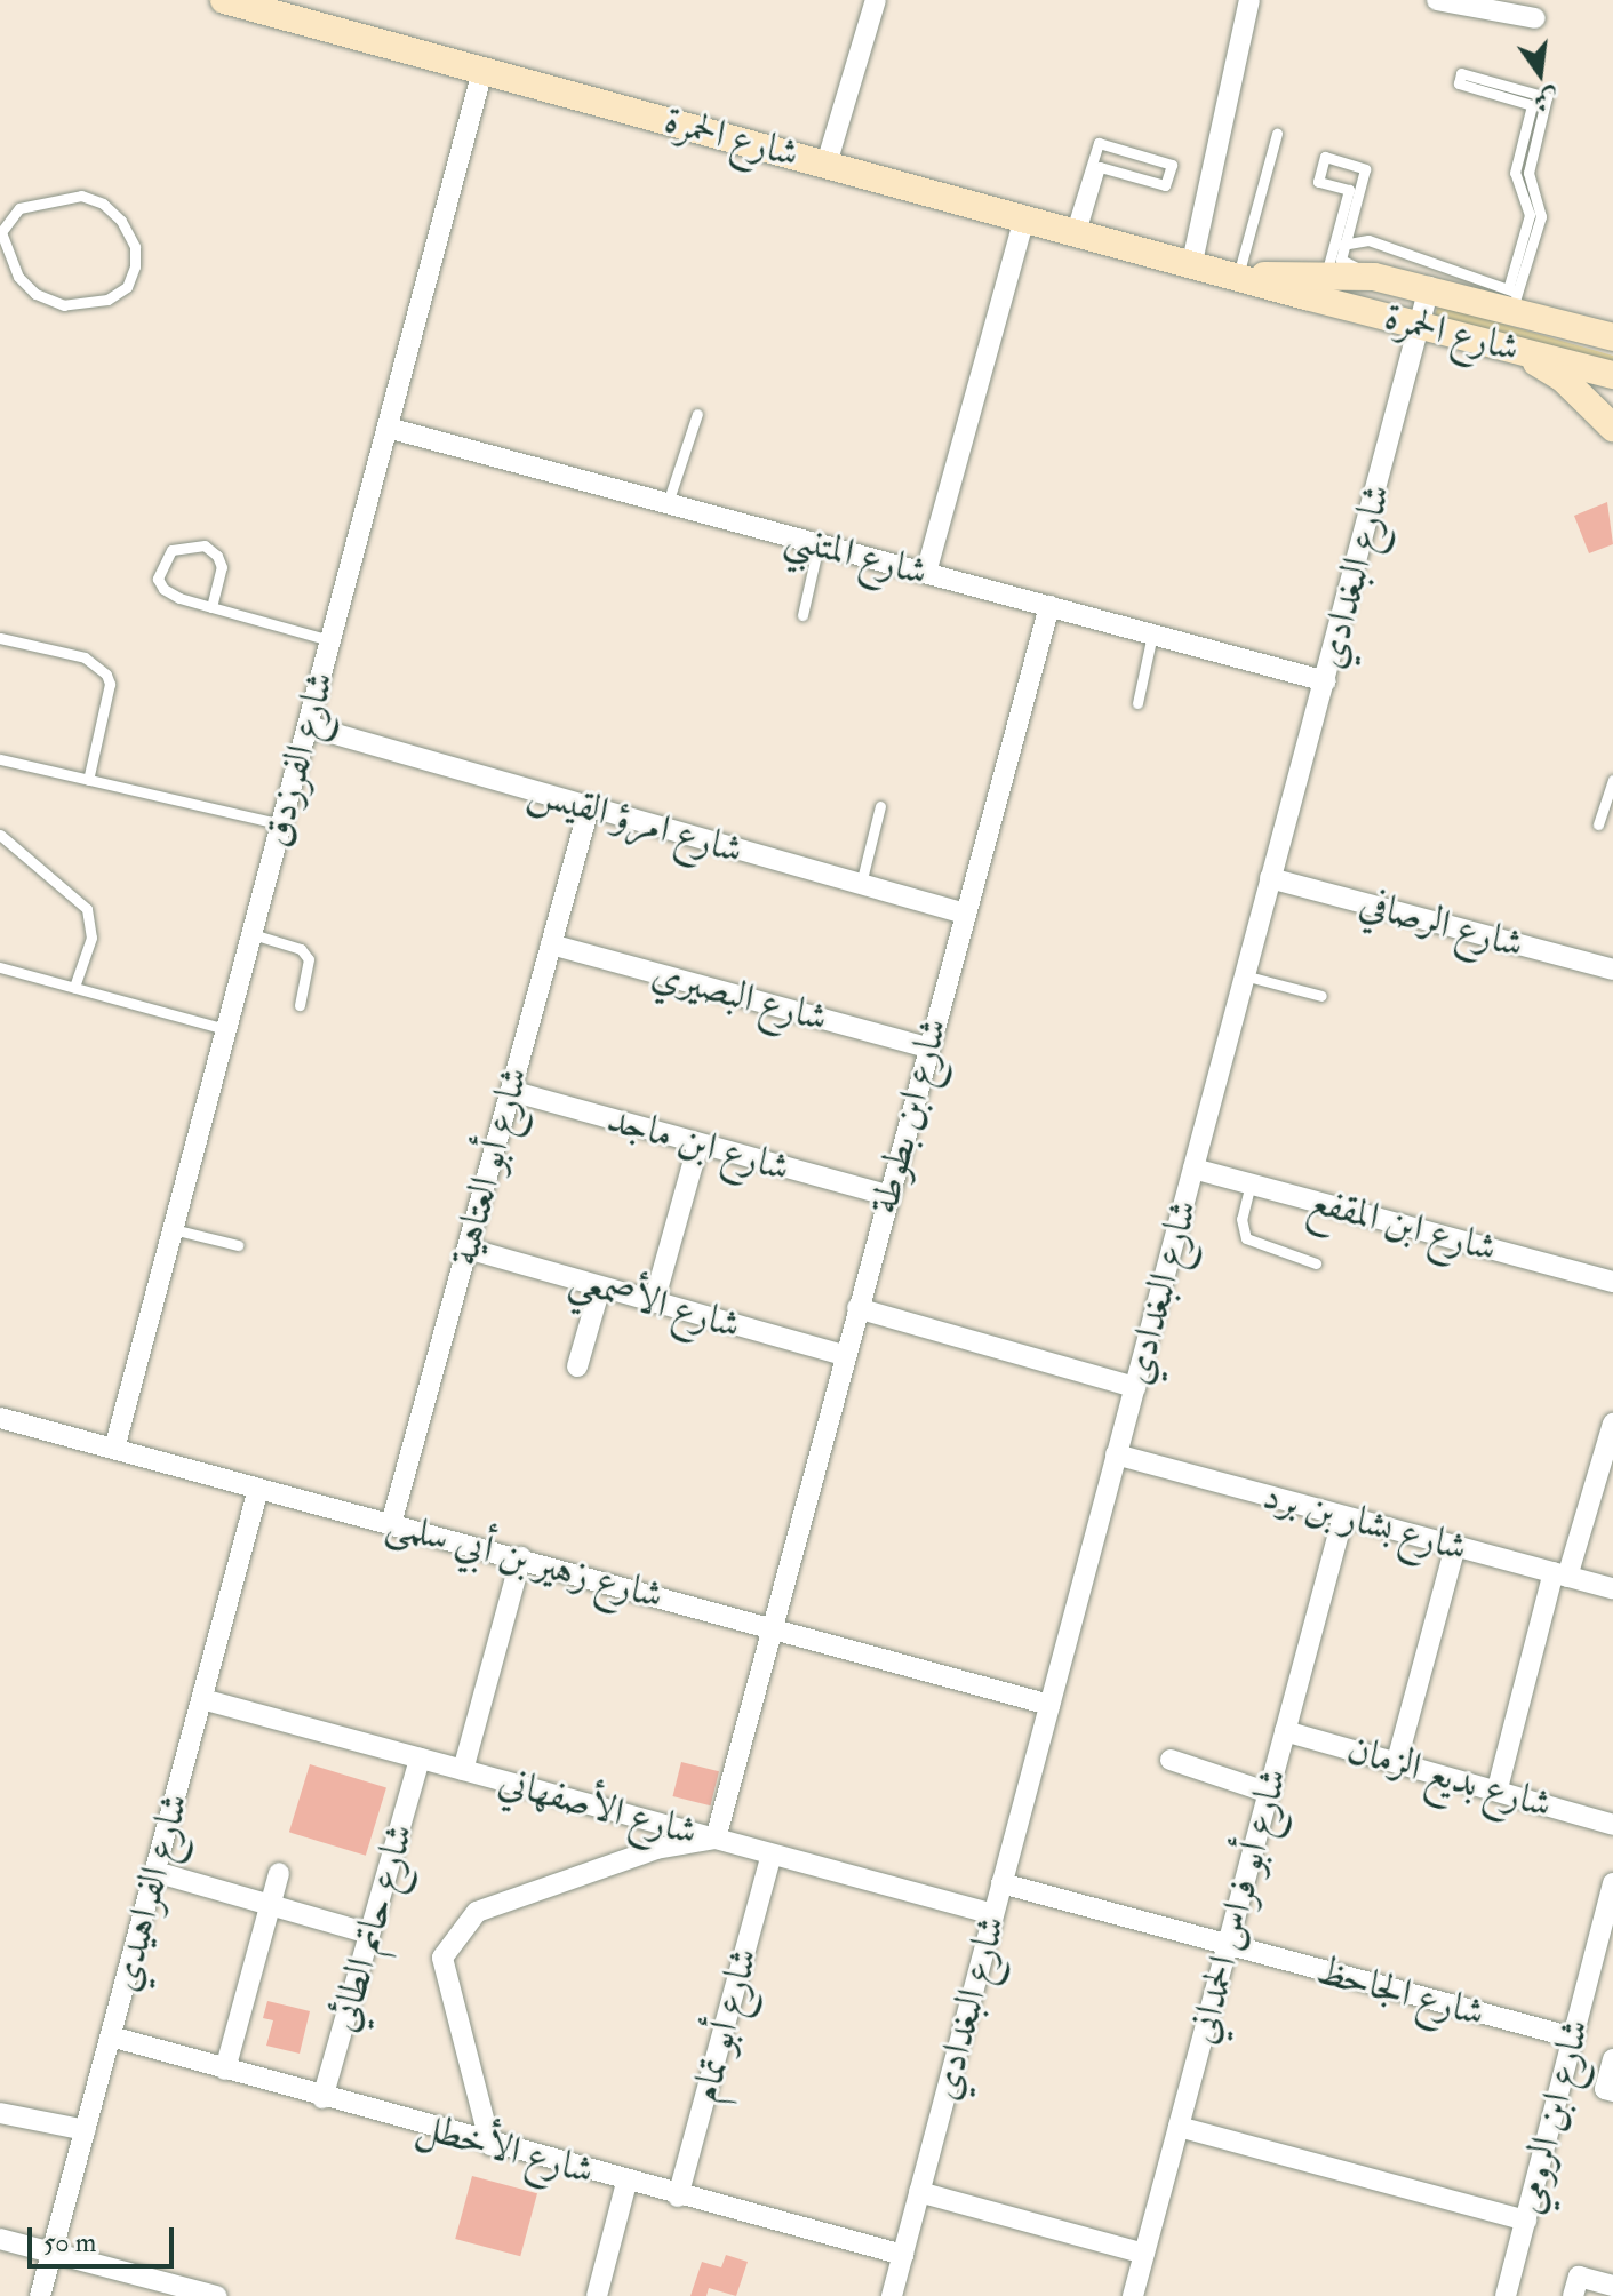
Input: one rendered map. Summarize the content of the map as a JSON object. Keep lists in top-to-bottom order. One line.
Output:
{"streets":{"street":["شارع الحمرة","شارع المتنبي","شارع البغدادي","شارع الفرزدق","شارع امرؤ القيس","شارع الرصافي","شارع البصيري","شارع ابن بطوطة","شارع ابن ماجد","شارع أبو العتاهية","شارع ابن المقفع","شارع الأصمعي","شارع بشار بن برد","شارع زهير بن أبي سلمى","شارع بديع الزمان","شارع الأصفهاني","شارع الفراهيدي","شارع أبو فراس الحمداني","شارع حاتم الطائي","شارع الجاحظ","شارع أبو تمام","شارع ابن الرومي","شارع الأخطل"]},"crossings":[["شارع الحمرة","شارع البغدادي"],["شارع الحمرة","شارع الفرزدق"],["شارع المتنبي","شارع البغدادي"],["شارع المتنبي","شارع الفرزدق"],["شارع المتنبي","شارع ابن بطوطة"],["شارع البغدادي","شارع الرصافي"],["شارع البغدادي","شارع ابن المقفع"],["شارع البغدادي","شارع بشار بن برد"],["شارع البغدادي","شارع زهير بن أبي سلمى"],["شارع البغدادي","شارع الأصفهاني"],["شارع البغدادي","شارع الجاحظ"],["شارع البغدادي","شارع الأخطل"],["شارع الفرزدق","شارع امرؤ القيس"],["شارع الفرزدق","شارع زهير بن أبي سلمى"],["شارع امرؤ القيس","شارع ابن بطوطة"],["شارع امرؤ القيس","شارع أبو العتاهية"],["شارع البصيري","شارع ابن بطوطة"],["شارع البصيري","شارع أبو العتاهية"],["شارع ابن بطوطة","شارع ابن ماجد"],["شارع ابن بطوطة","شارع الأصمعي"],["شارع ابن بطوطة","شارع زهير بن أبي سلمى"],["شارع ابن بطوطة","شارع الأصفهاني"],["شارع ابن ماجد","شارع أبو العتاهية"],["شارع أبو العتاهية","شارع الأصمعي"],["شارع أبو العتاهية","شارع زهير بن أبي سلمى"],["شارع بشار بن برد","شارع أبو فراس الحمداني"],["شارع زهير بن أبي سلمى","شارع الفراهيدي"],["شارع بديع الزمان","شارع أبو فراس الحمداني"],["شارع الأصفهاني","شارع الفراهيدي"],["شارع الأصفهاني","شارع حاتم الطائي"],["شارع الأصفهاني","شارع أبو تمام"],["شارع الفراهيدي","شارع الأخطل"],["شارع أبو فراس الحمداني","شارع الجاحظ"],["شارع حاتم الطائي","شارع الأخطل"],["شارع الجاحظ","شارع ابن الرومي"],["شارع أبو تمام","شارع الأخطل"]],"scale_bar":"50 m","north":"bottom"}
